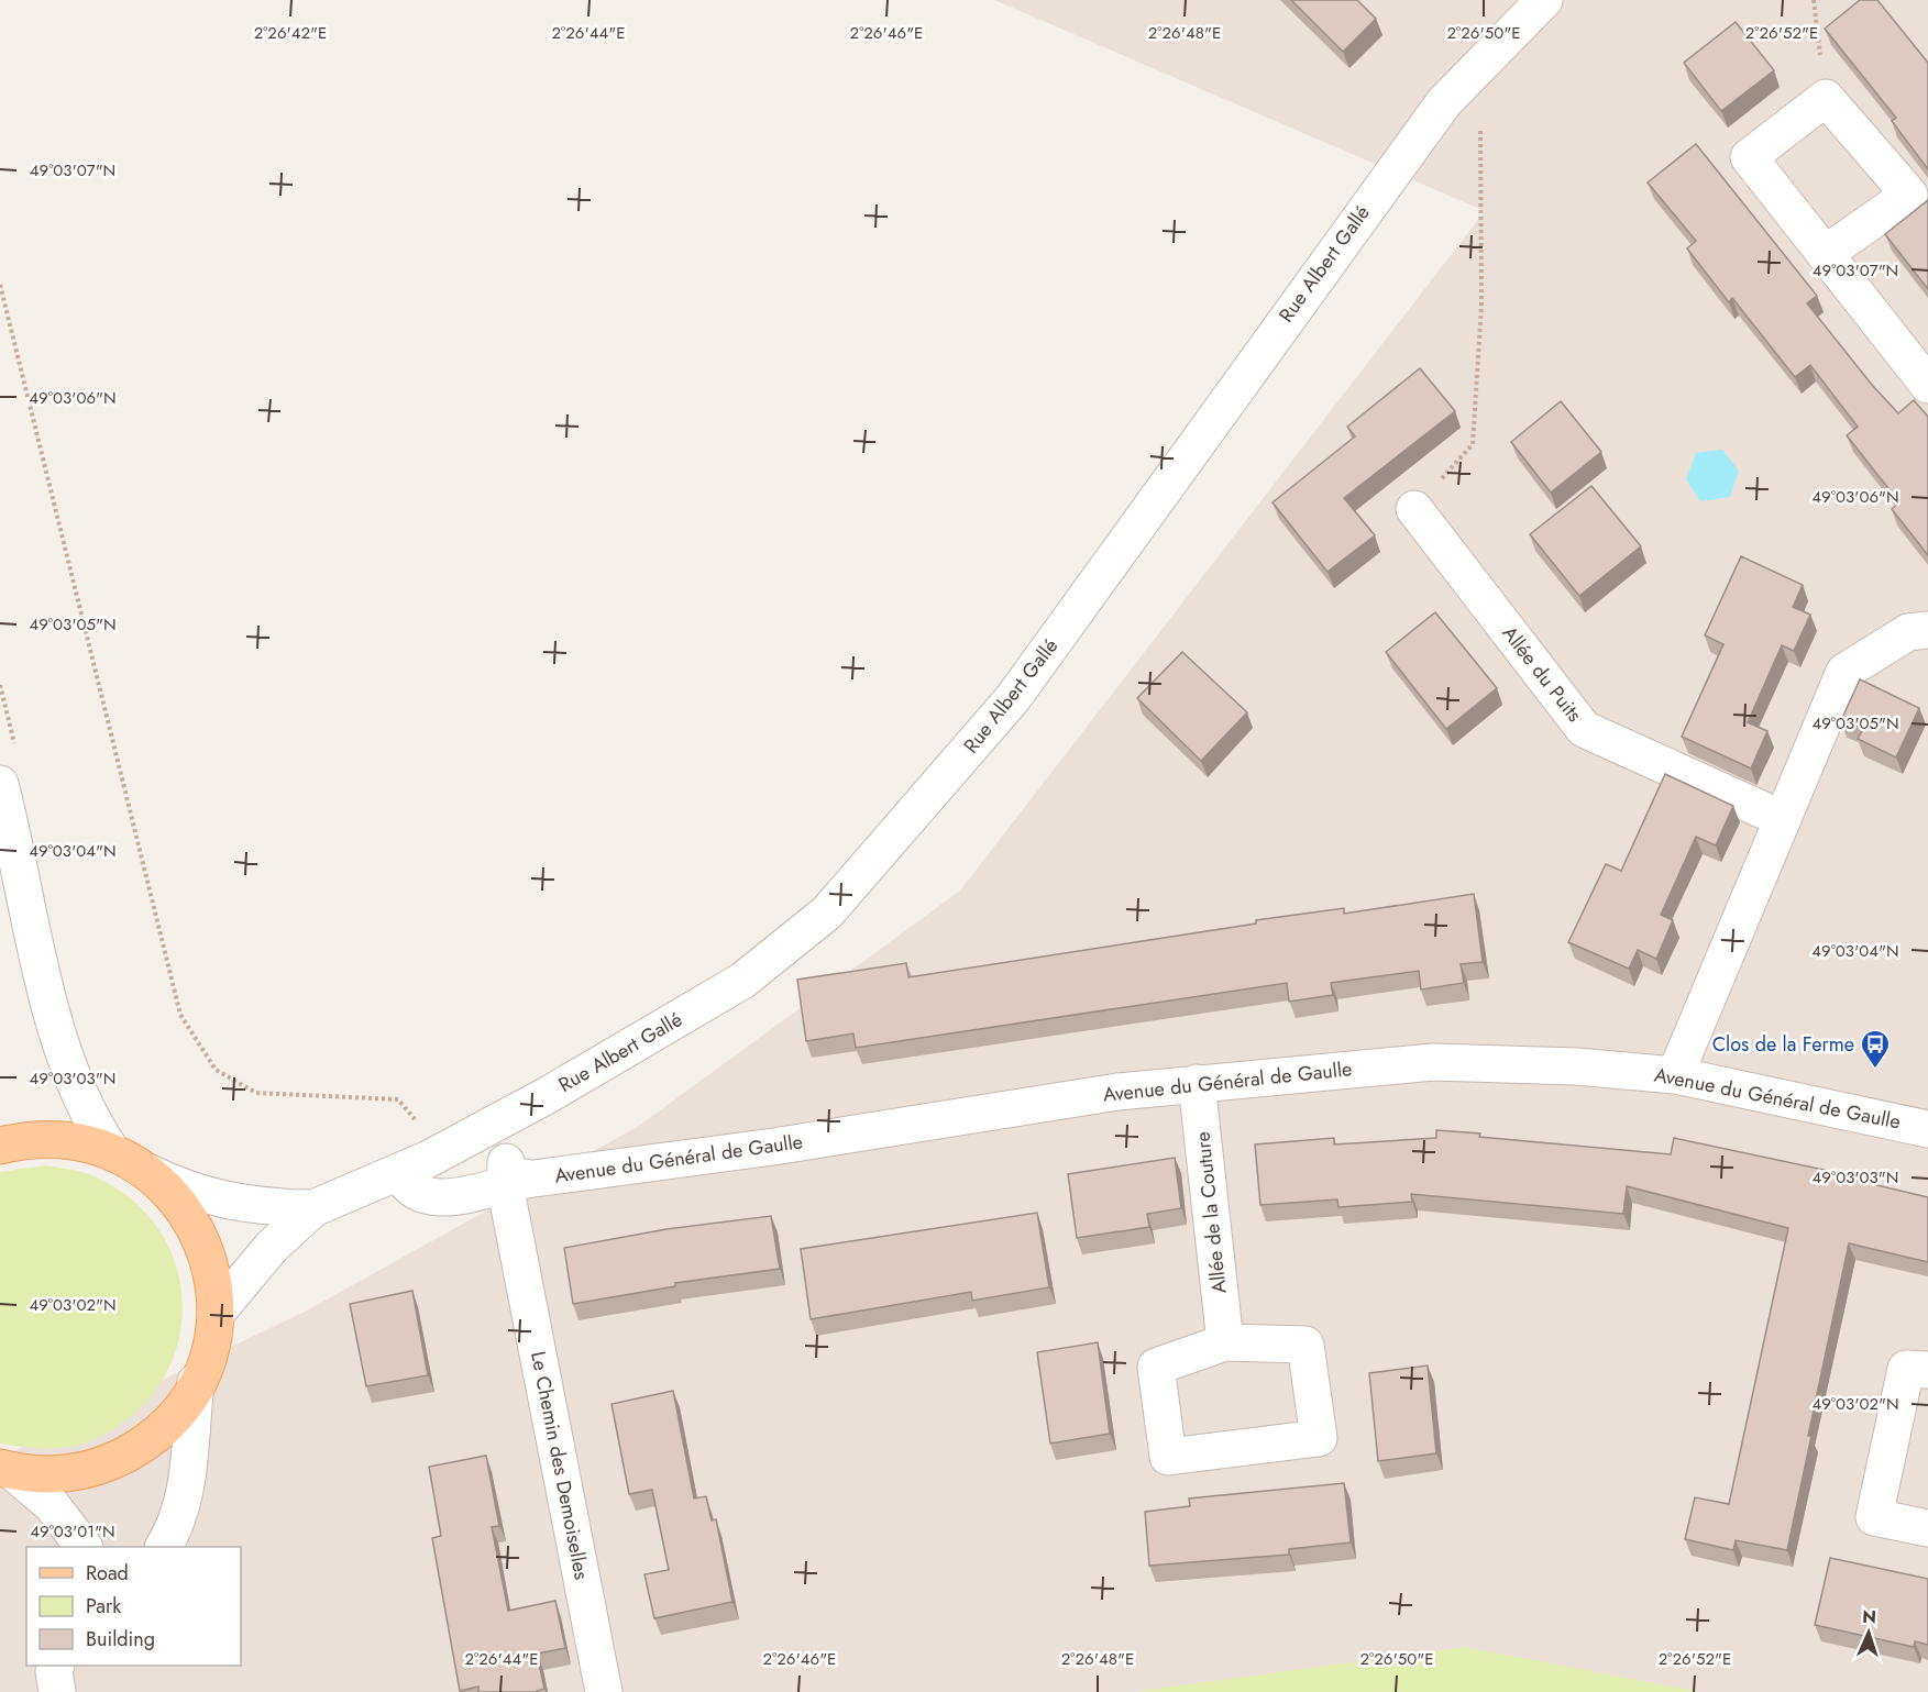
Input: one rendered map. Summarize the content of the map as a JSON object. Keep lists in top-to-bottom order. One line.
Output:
{"streets":{"street":["Rue Albert Gallé","Allée du Puits","Avenue du Général de Gaulle","Allée de la Couture","Le Chemin des Demoiselles"]},"crossings":[["Rue Albert Gallé","Avenue du Général de Gaulle"],["Avenue du Général de Gaulle","Allée de la Couture"],["Avenue du Général de Gaulle","Le Chemin des Demoiselles"]],"places":{"bus stop":["Clos de la Ferme"]},"legend":["Road","Park","Building"],"north":"top","coordinates":["2°26'42\"E","2°26'44\"E","2°26'46\"E","2°26'48\"E","2°26'50\"E","2°26'52\"E","49°03'07\"N","49°03'06\"N","49°03'05\"N","49°03'04\"N","49°03'03\"N","49°03'02\"N","49°03'01\"N"]}
